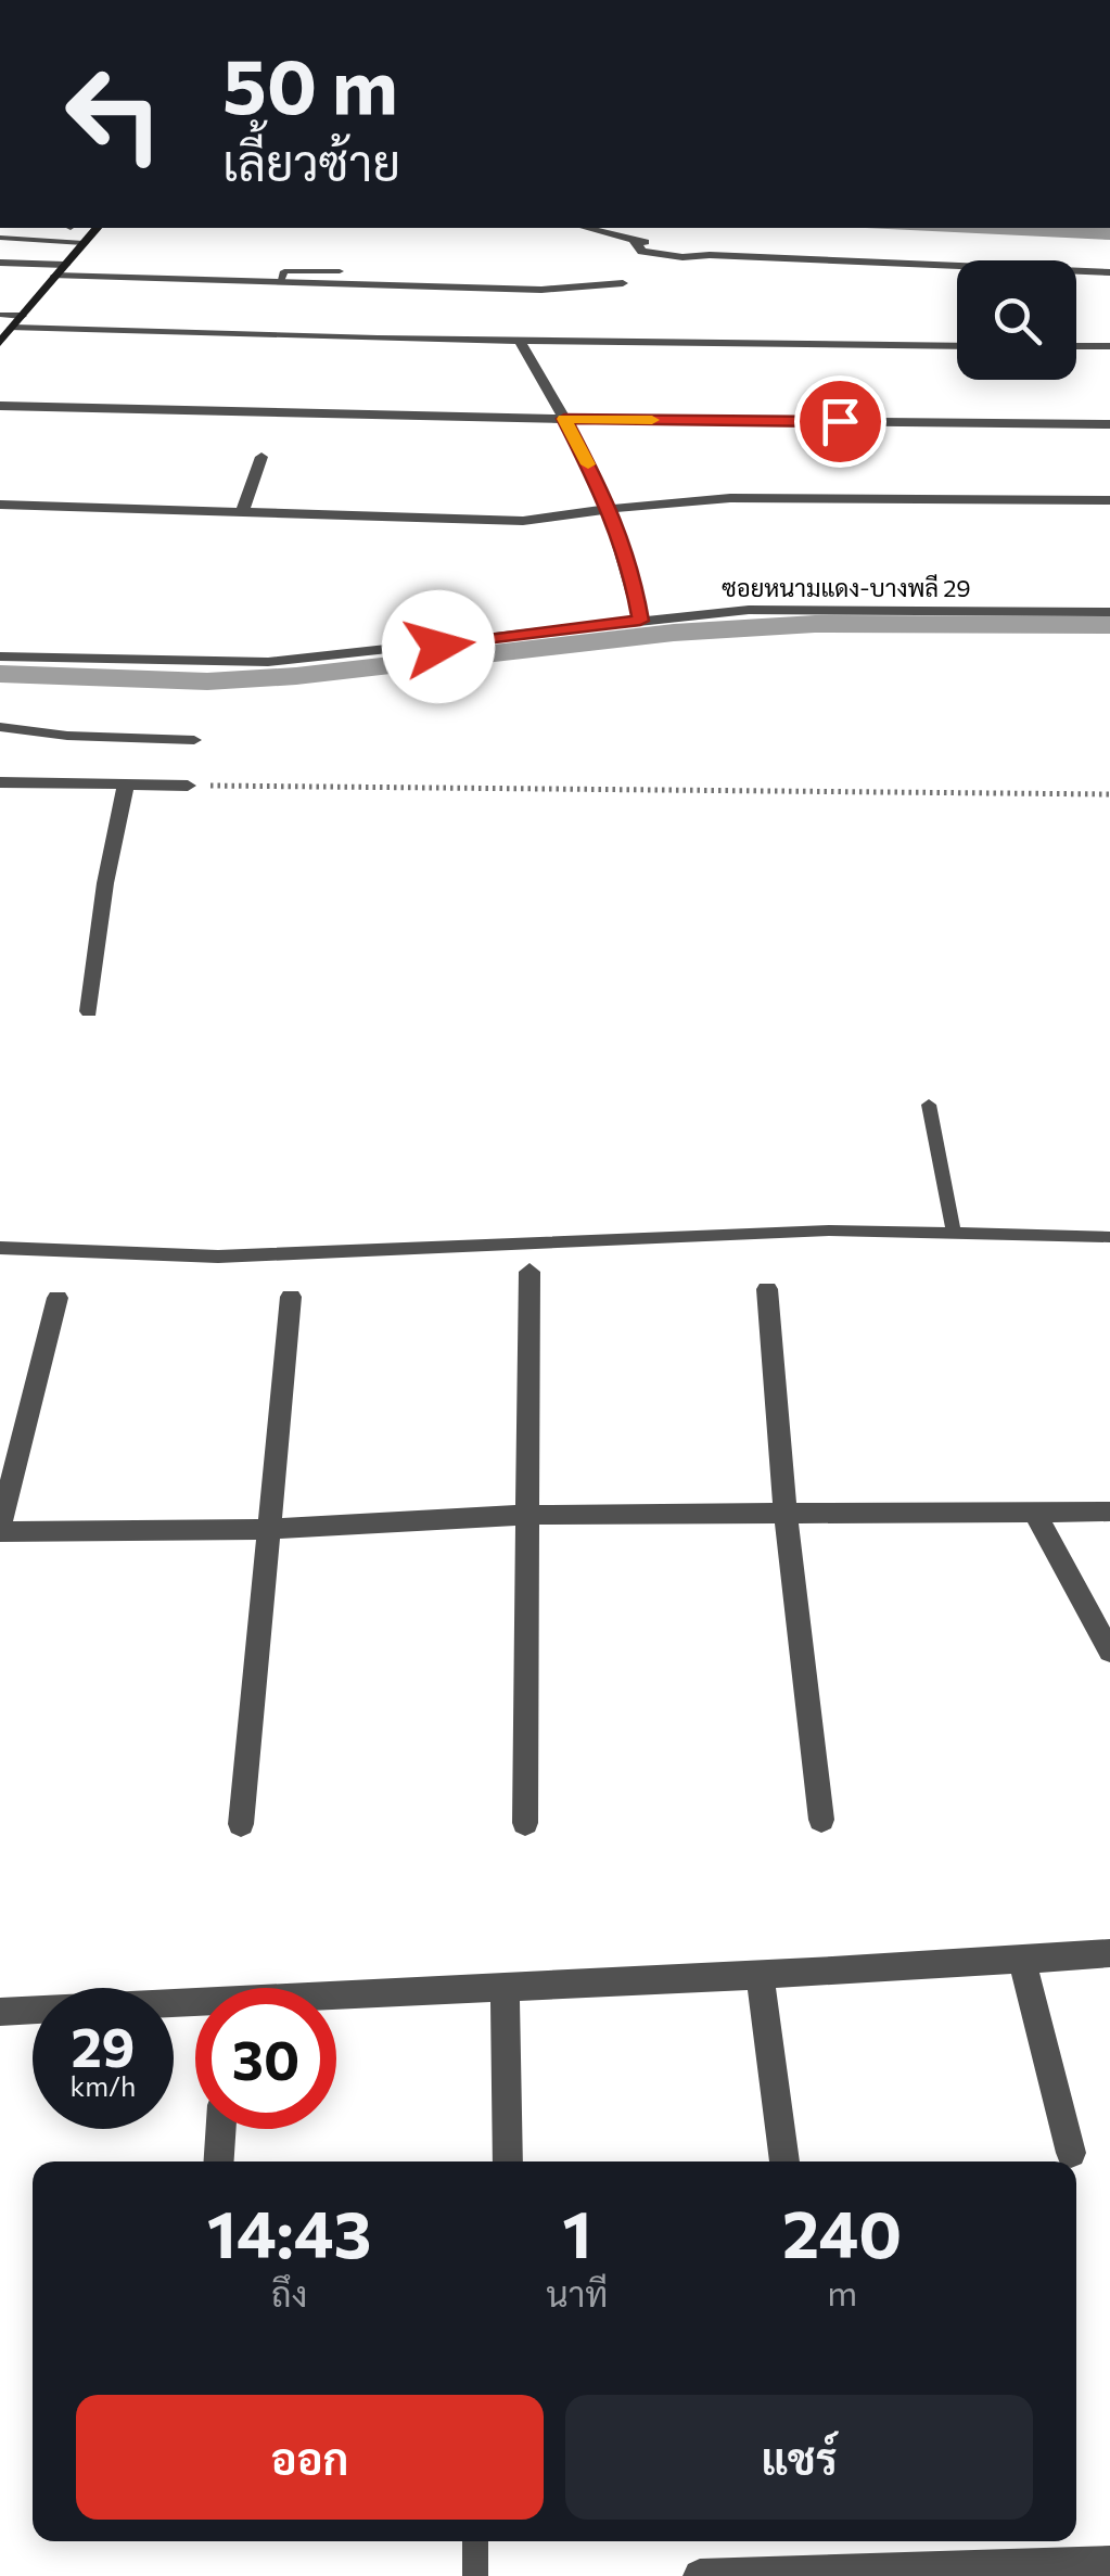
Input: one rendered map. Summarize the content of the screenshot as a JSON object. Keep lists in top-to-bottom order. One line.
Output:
{"streets":{"street":["ซอยหนามแดง-บางพลี 29"]},"page":{"turn":["50 m","เลี้ยวซ้าย"],"speed":"29 km/h","limit":"30","eta":["14:43","ถึง","1","นาที","240","m"],"buttons":["ออก","แชร์"]}}
